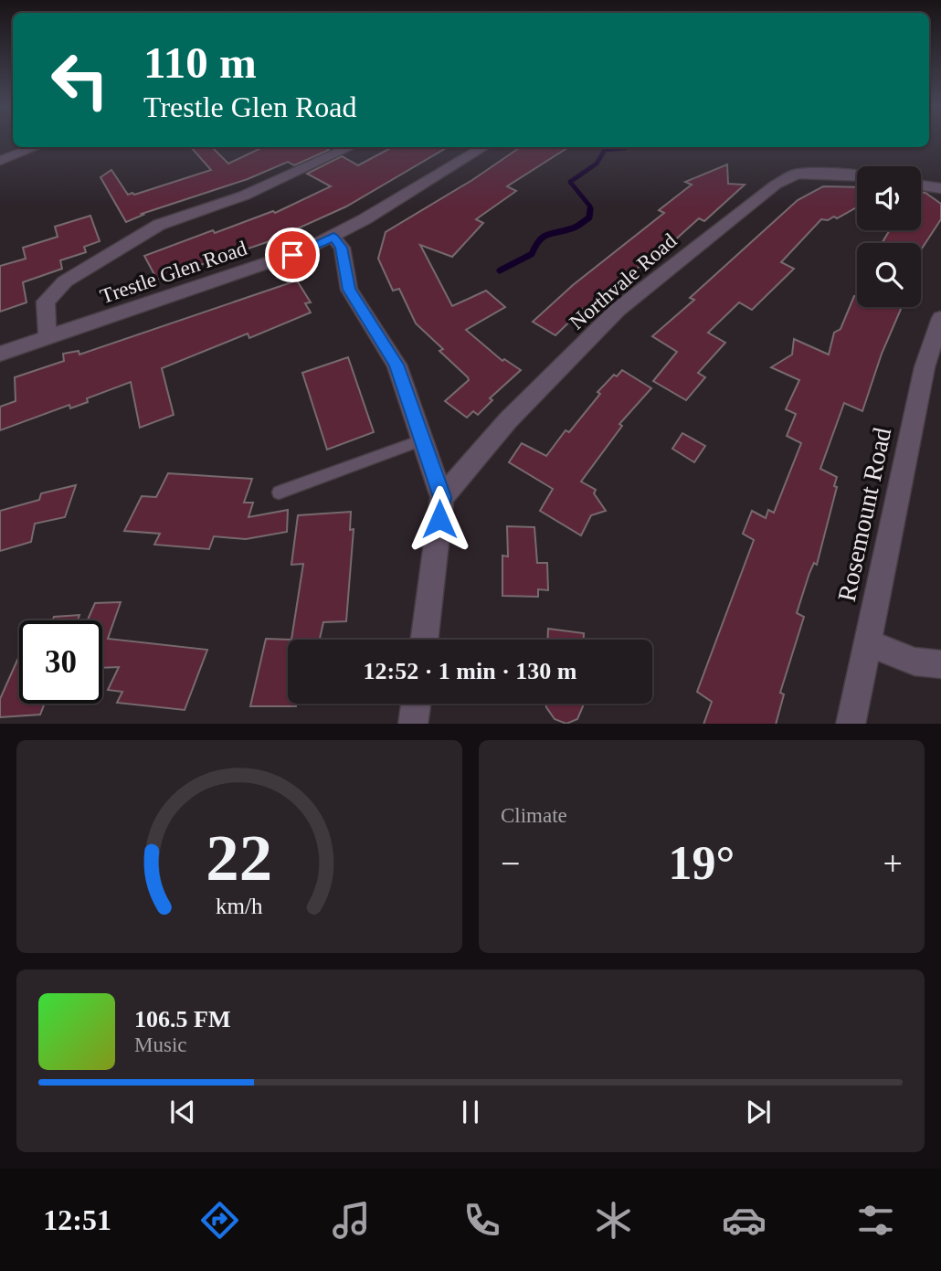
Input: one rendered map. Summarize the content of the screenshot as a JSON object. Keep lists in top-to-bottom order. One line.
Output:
{"streets":{"street":["Trestle Glen Road","Northvale Road","Rosemount Road"]},"page":{"turn":["110 m","Trestle Glen Road"],"limit":"30","trip":"12:52 · 1 min · 130 m","tile":"Climate","heat":["−","19°","+"],"song":["106.5 FM","Music"],"tabs":"12:51","gauge":["22","km/h"]}}
